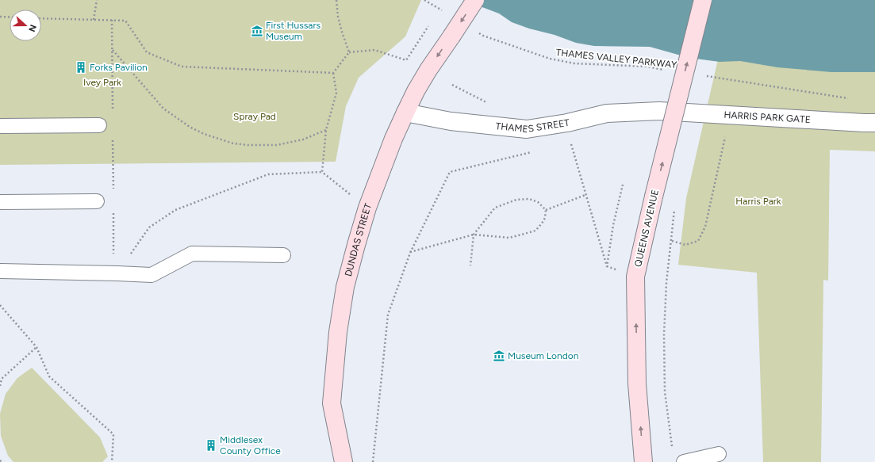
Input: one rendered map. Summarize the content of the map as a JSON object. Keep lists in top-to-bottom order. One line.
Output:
{"streets":{"main road":["QUEENS AVENUE","DUNDAS STREET"],"street":["HARRIS PARK GATE","THAMES STREET"],"path":["THAMES VALLEY PARKWAY"]},"crossings":[["HARRIS PARK GATE","THAMES STREET"],["THAMES STREET","DUNDAS STREET"]],"one_way":["QUEENS AVENUE"],"parks":["Ivey Park","Spray Pad","Harris Park"],"places":{"museum":["First Hussars Museum","Museum London"],"building":["Forks Pavilion","Middlesex County Office"]},"north":"right"}
